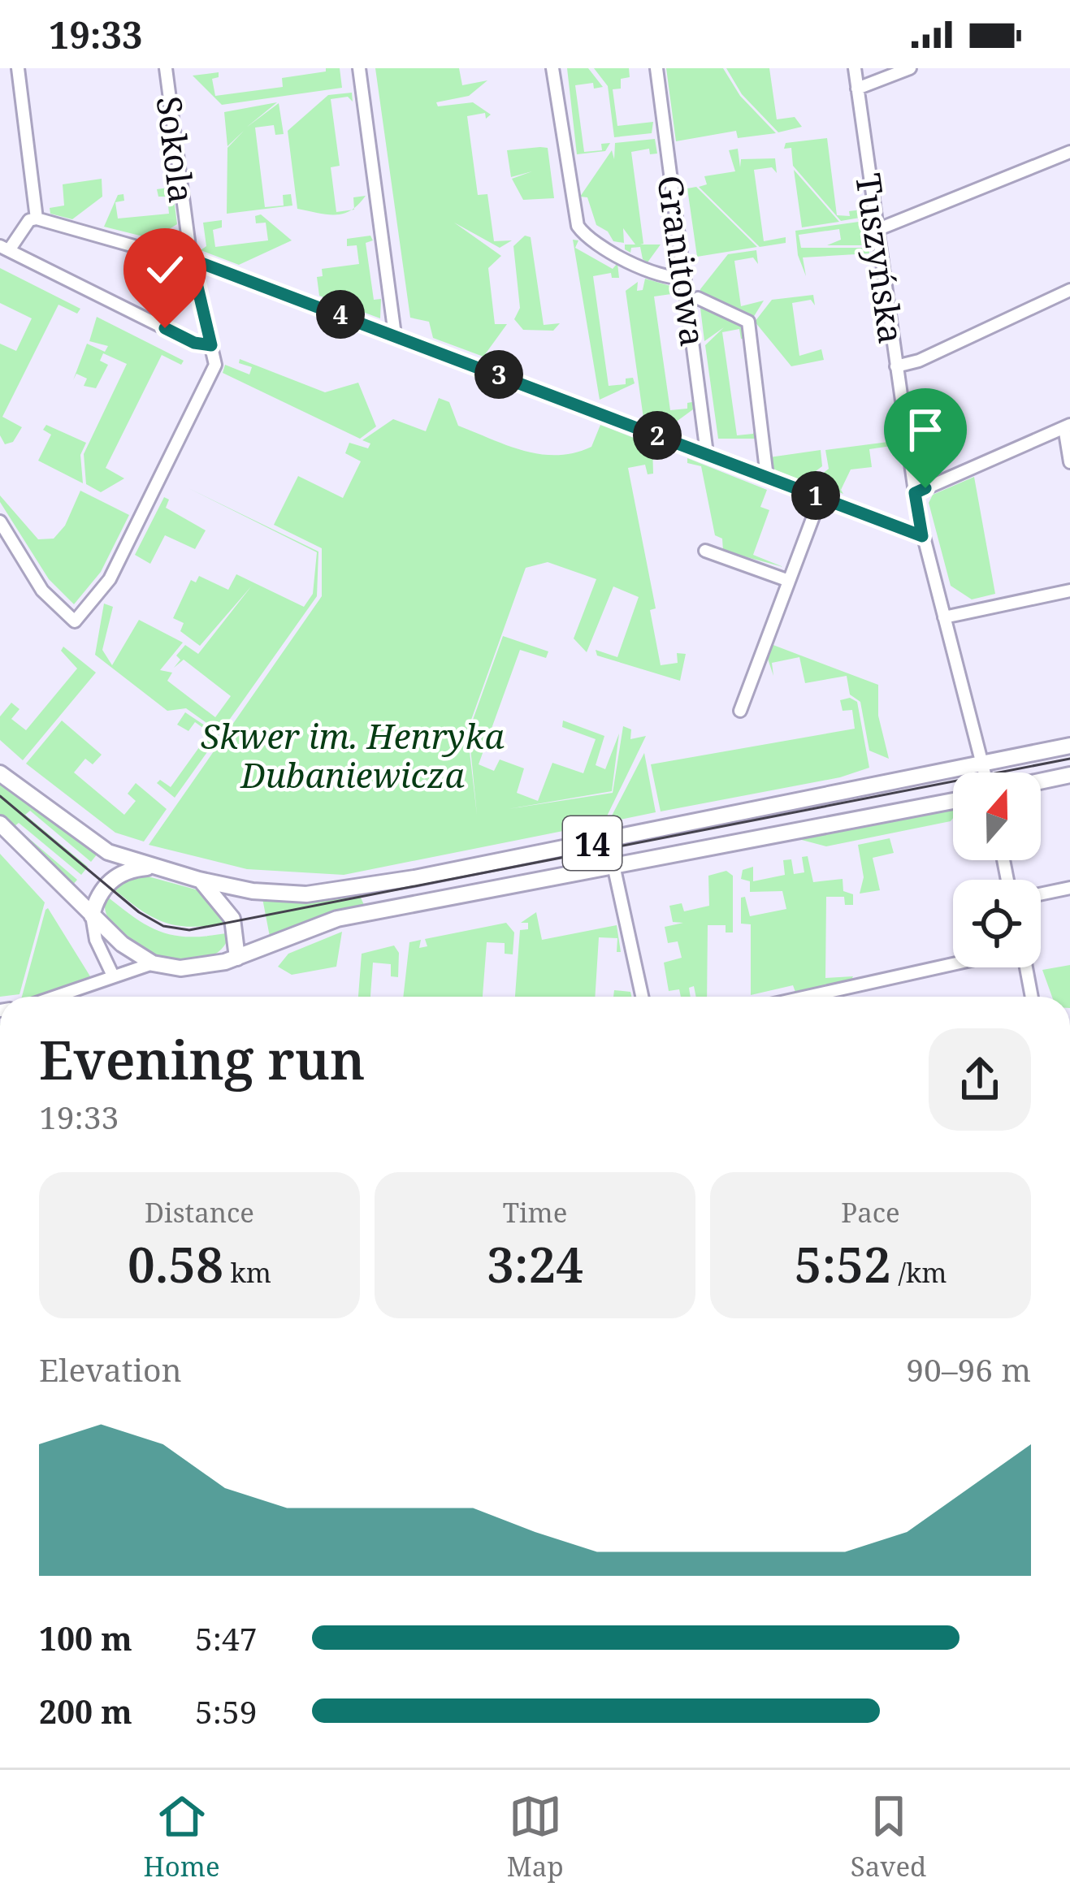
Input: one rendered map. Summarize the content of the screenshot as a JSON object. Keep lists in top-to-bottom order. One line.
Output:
{"streets":{"main road":["14"],"street":["Sokola","Tuszyńska","Granitowa"]},"crossings":[["Tuszyńska","14"]],"parks":["Skwer im. Henryka Dubaniewicza"],"north":"top","page":{"status":"19:33","pins":["4","3","2","1"],"heading":["Evening run","19:33"],"stats":[["Distance","0.58 km"],["Time","3:24"],["Pace","5:52 /km"]],"chart":["Elevation","90–96 m"],"list":[{"name":"100 m","note":"5:47"},{"name":"200 m","note":"5:59"}],"tabs":["Home","Map","Saved"]}}
